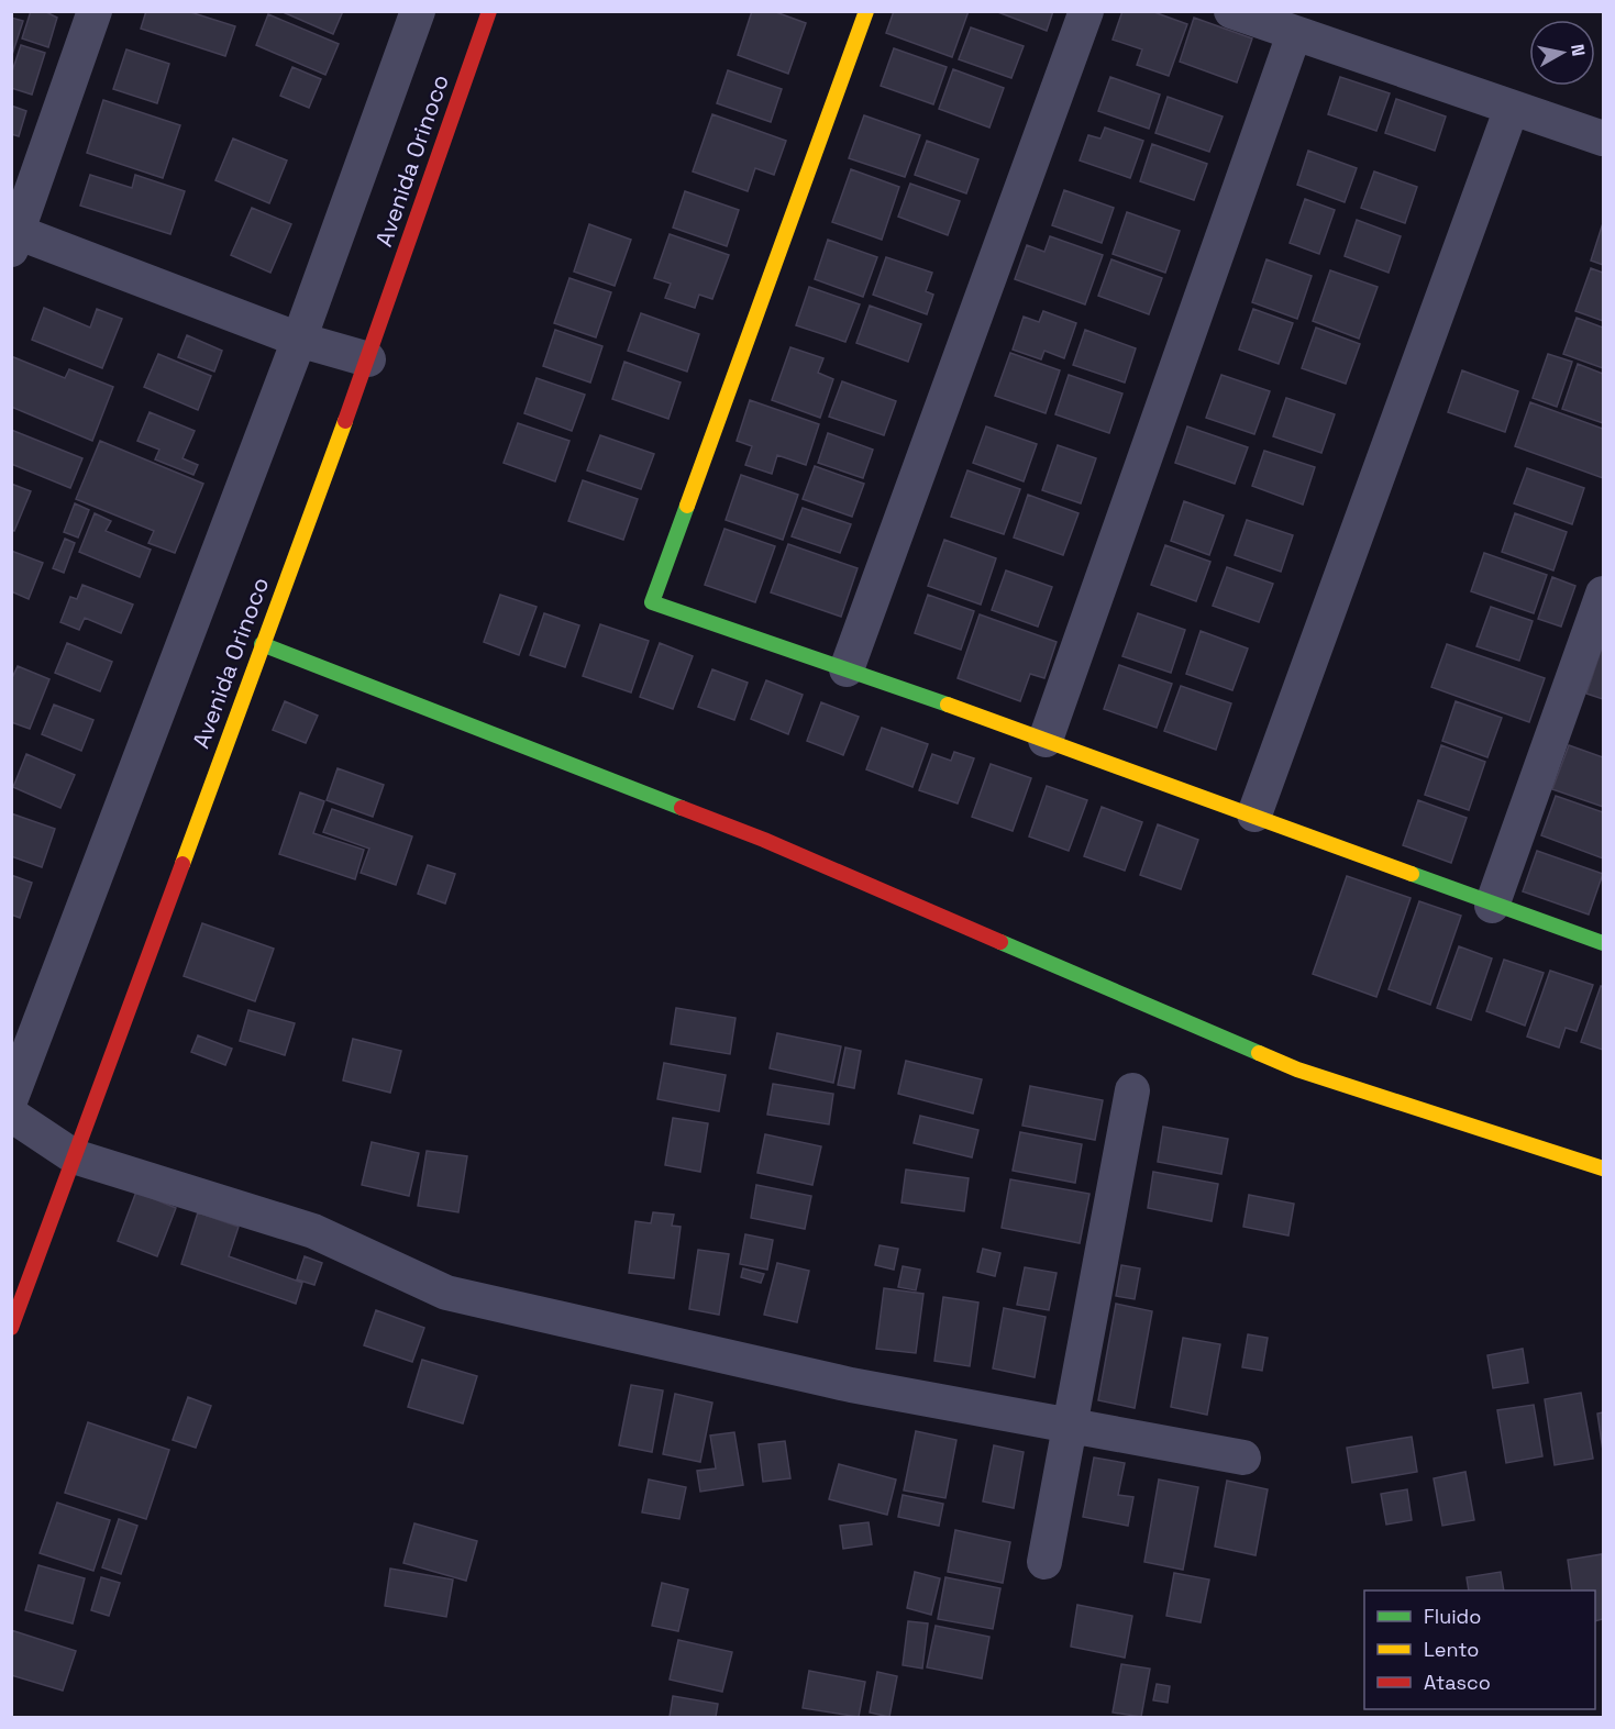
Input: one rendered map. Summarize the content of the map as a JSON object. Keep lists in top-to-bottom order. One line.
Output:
{"streets":{"street":["Avenida Orinoco"]},"legend":["Fluido","Lento","Atasco"],"north":"right"}
